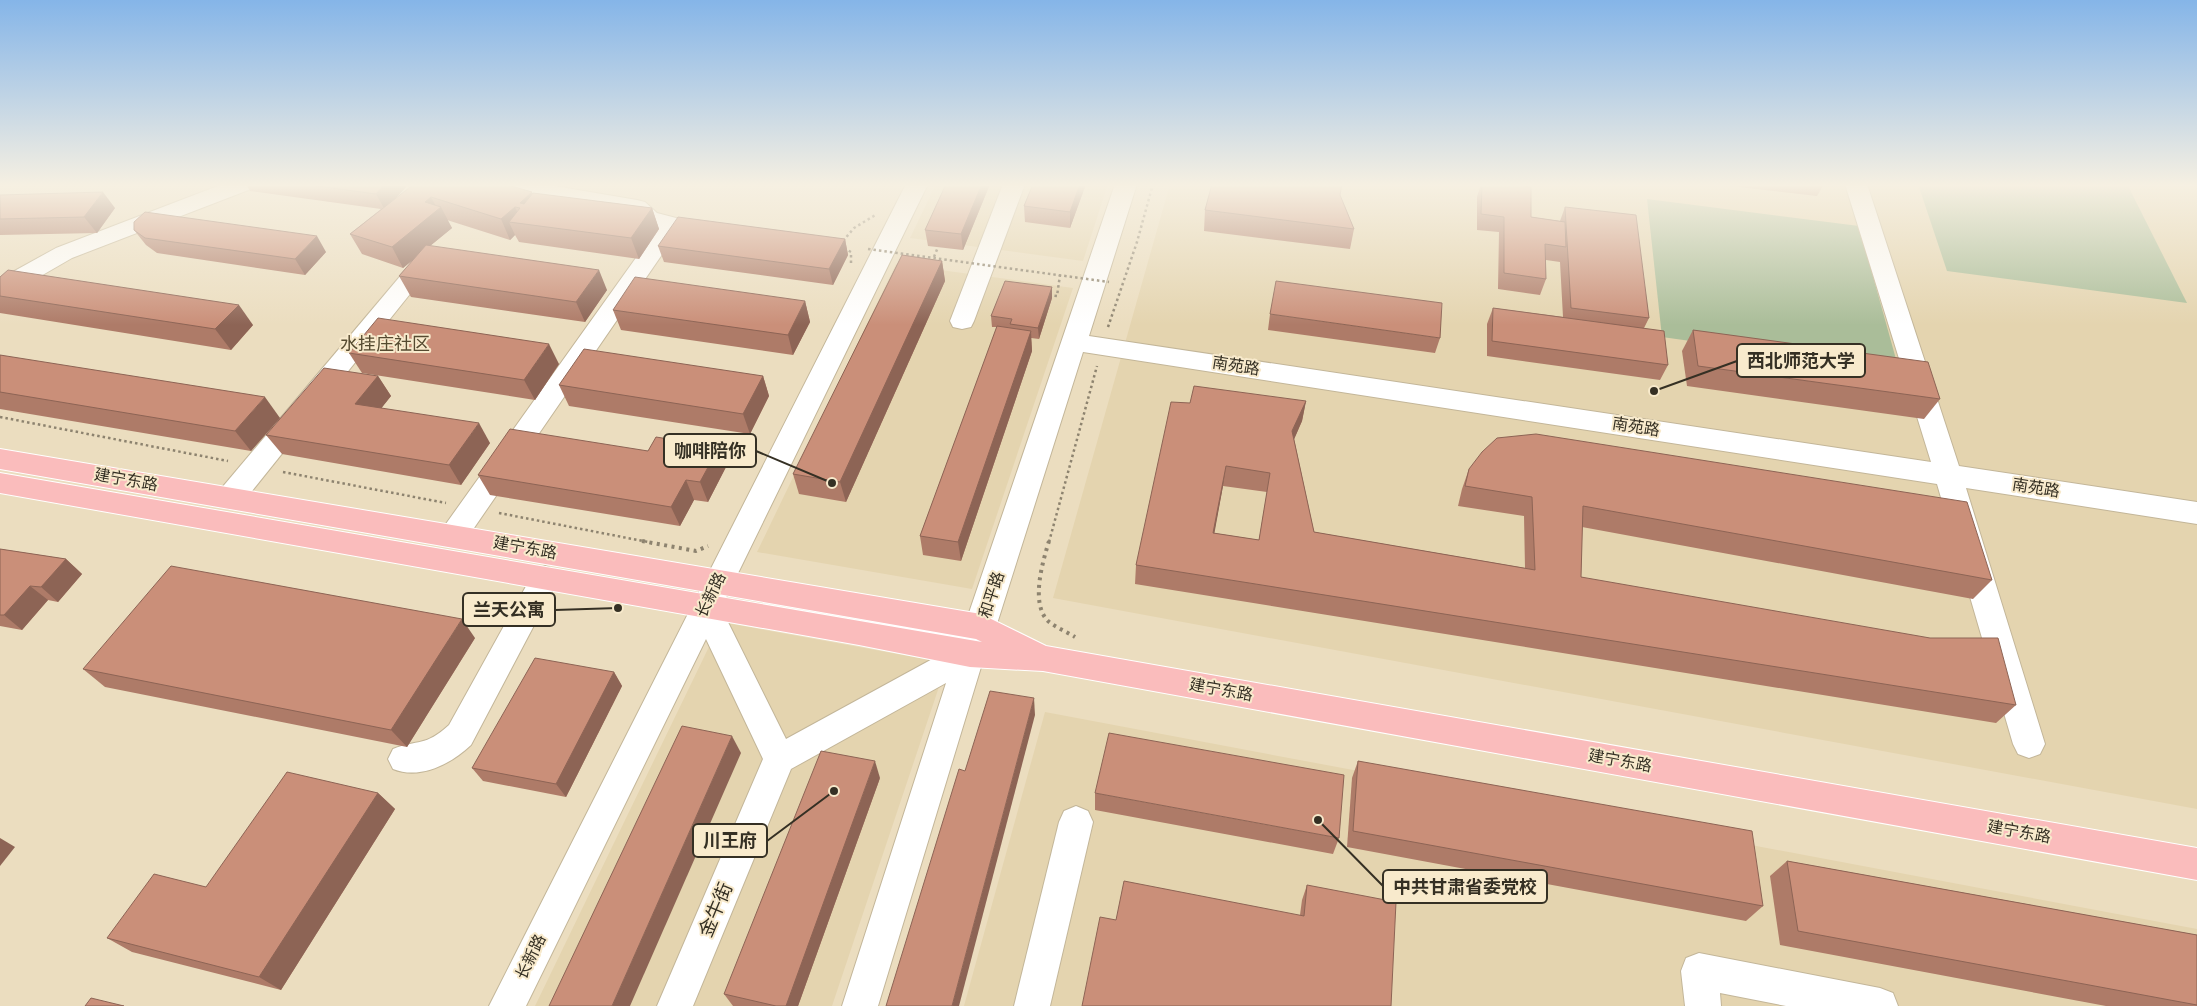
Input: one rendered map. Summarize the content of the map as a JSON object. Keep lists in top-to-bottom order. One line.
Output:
{"streets":{"main road":["建宁东路"],"street":["南苑路","长新路","和平路","金牛街"]},"crossings":[["南苑路","和平路"],["建宁东路","长新路"],["建宁东路","和平路"]],"districts":["水挂庄社区"],"places":["西北师范大学","咖啡陪你","兰天公寓","川王府","中共甘肃省委党校"]}
